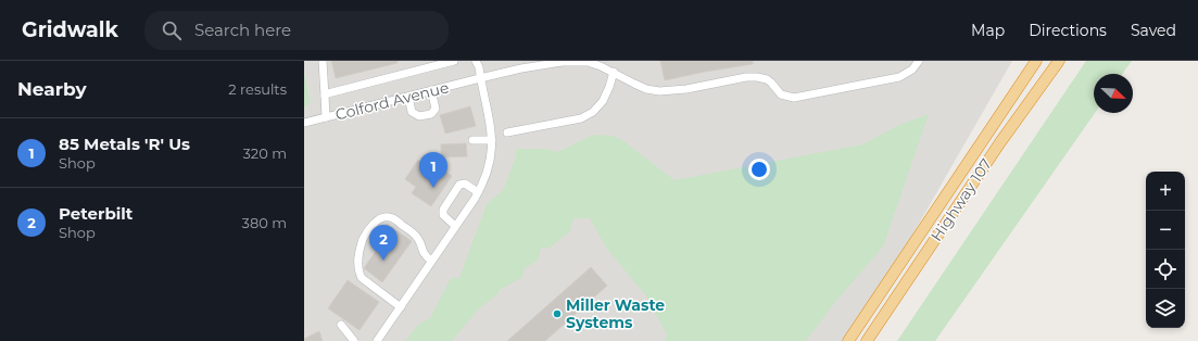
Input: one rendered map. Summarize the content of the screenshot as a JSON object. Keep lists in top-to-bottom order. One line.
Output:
{"streets":{"highway":["Highway 107"],"street":["Colford Avenue"]},"places":["Miller Waste Systems"],"north":"bottom right","page":{"header":"Gridwalk","search":"Search here","nav":["Map","Directions","Saved"],"heading":["Nearby","2 results"],"list":[{"mark":"1","name":"85 Metals 'R' Us","note":"Shop","value":"320 m"},{"mark":"2","name":"Peterbilt","note":"Shop","value":"380 m"}],"pins":["1","2"],"map_buttons":["+","−"]}}
